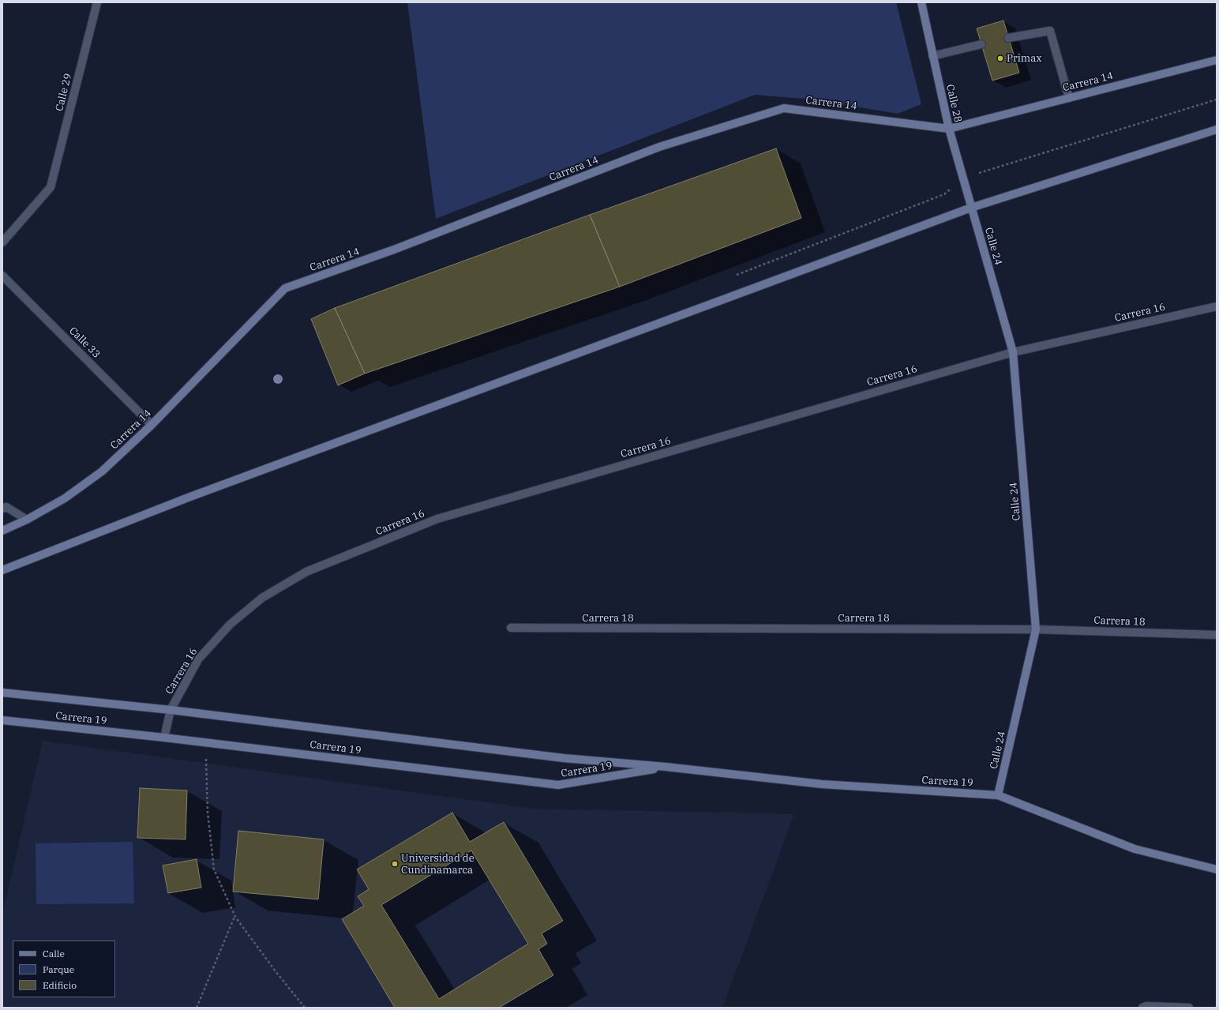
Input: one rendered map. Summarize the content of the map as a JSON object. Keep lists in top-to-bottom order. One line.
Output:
{"streets":{"street":["Carrera 14","Calle 29","Calle 28","Calle 24","Carrera 16","Calle 33","Carrera 18","Carrera 19"]},"crossings":[["Carrera 14","Calle 28"],["Carrera 14","Calle 33"],["Calle 28","Calle 24"],["Calle 24","Carrera 16"],["Calle 24","Carrera 18"],["Calle 24","Carrera 19"],["Carrera 16","Carrera 19"]],"places":["Primax","Universidad de Cundinamarca"],"legend":["Calle","Parque","Edificio"]}
